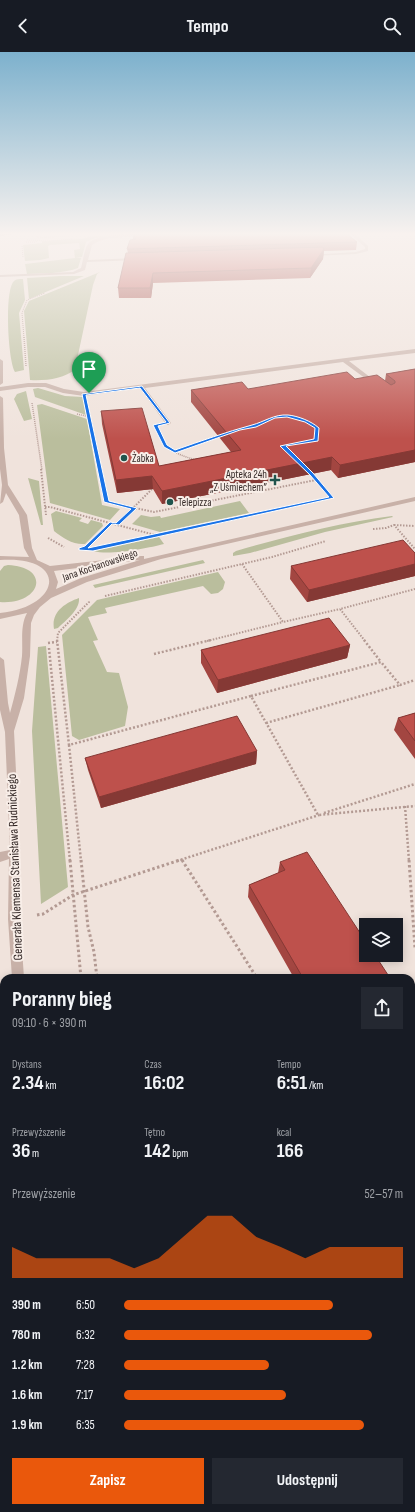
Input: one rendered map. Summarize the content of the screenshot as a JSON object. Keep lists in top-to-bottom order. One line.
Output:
{"streets":{"street":["Jana Kochanowskiego","Generała Klemensa Stanisława Rudnickiego"]},"crossings":[["Jana Kochanowskiego","Generała Klemensa Stanisława Rudnickiego"]],"places":{"other":["Żabka","Telepizza"],"health":["Apteka 24h „Z Uśmiechem”"]},"page":{"header":"Tempo","heading":["Poranny bieg","09:10 · 6 × 390 m"],"stats":[["Dystans","2.34 km"],["Czas","16:02"],["Tempo","6:51 /km"],["Przewyższenie","36 m"],["Tętno","142 bpm"],["kcal","166"]],"chart":["Przewyższenie","52–57 m"],"list":[{"name":"390 m","note":"6:50"},{"name":"780 m","note":"6:32"},{"name":"1.2 km","note":"7:28"},{"name":"1.6 km","note":"7:17"},{"name":"1.9 km","note":"6:35"}],"buttons":["Zapisz","Udostępnij"]}}
